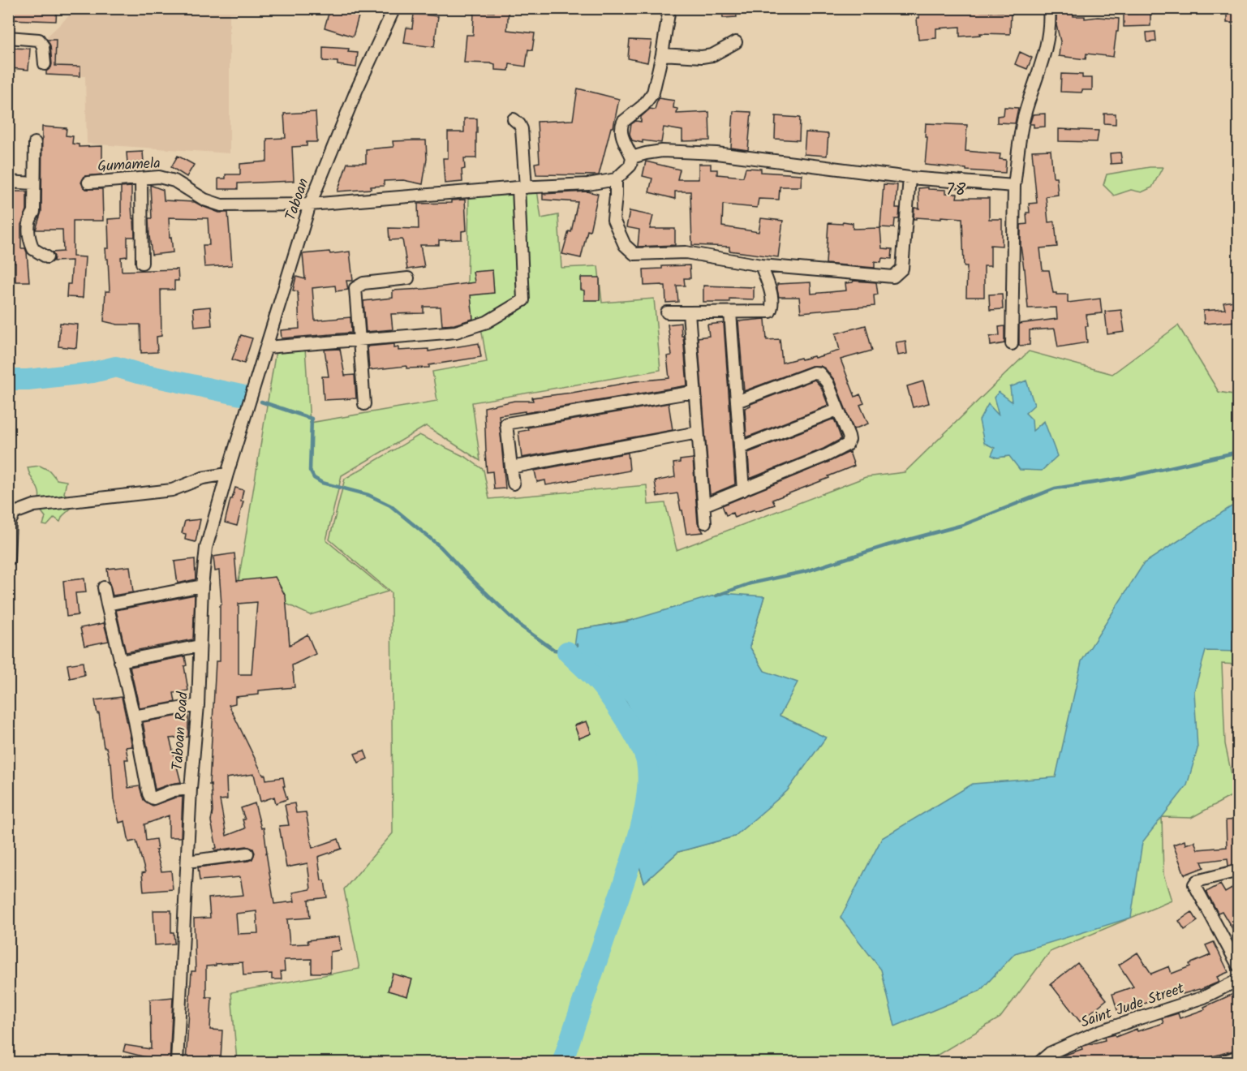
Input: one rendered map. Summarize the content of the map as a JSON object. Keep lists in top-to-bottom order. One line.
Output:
{"streets":{"street":["Gumamela","Taboan","Taboan Road","Saint Jude Street"]},"crossings":[["Gumamela","Taboan"],["Taboan","Taboan Road"]],"districts":["78"]}
